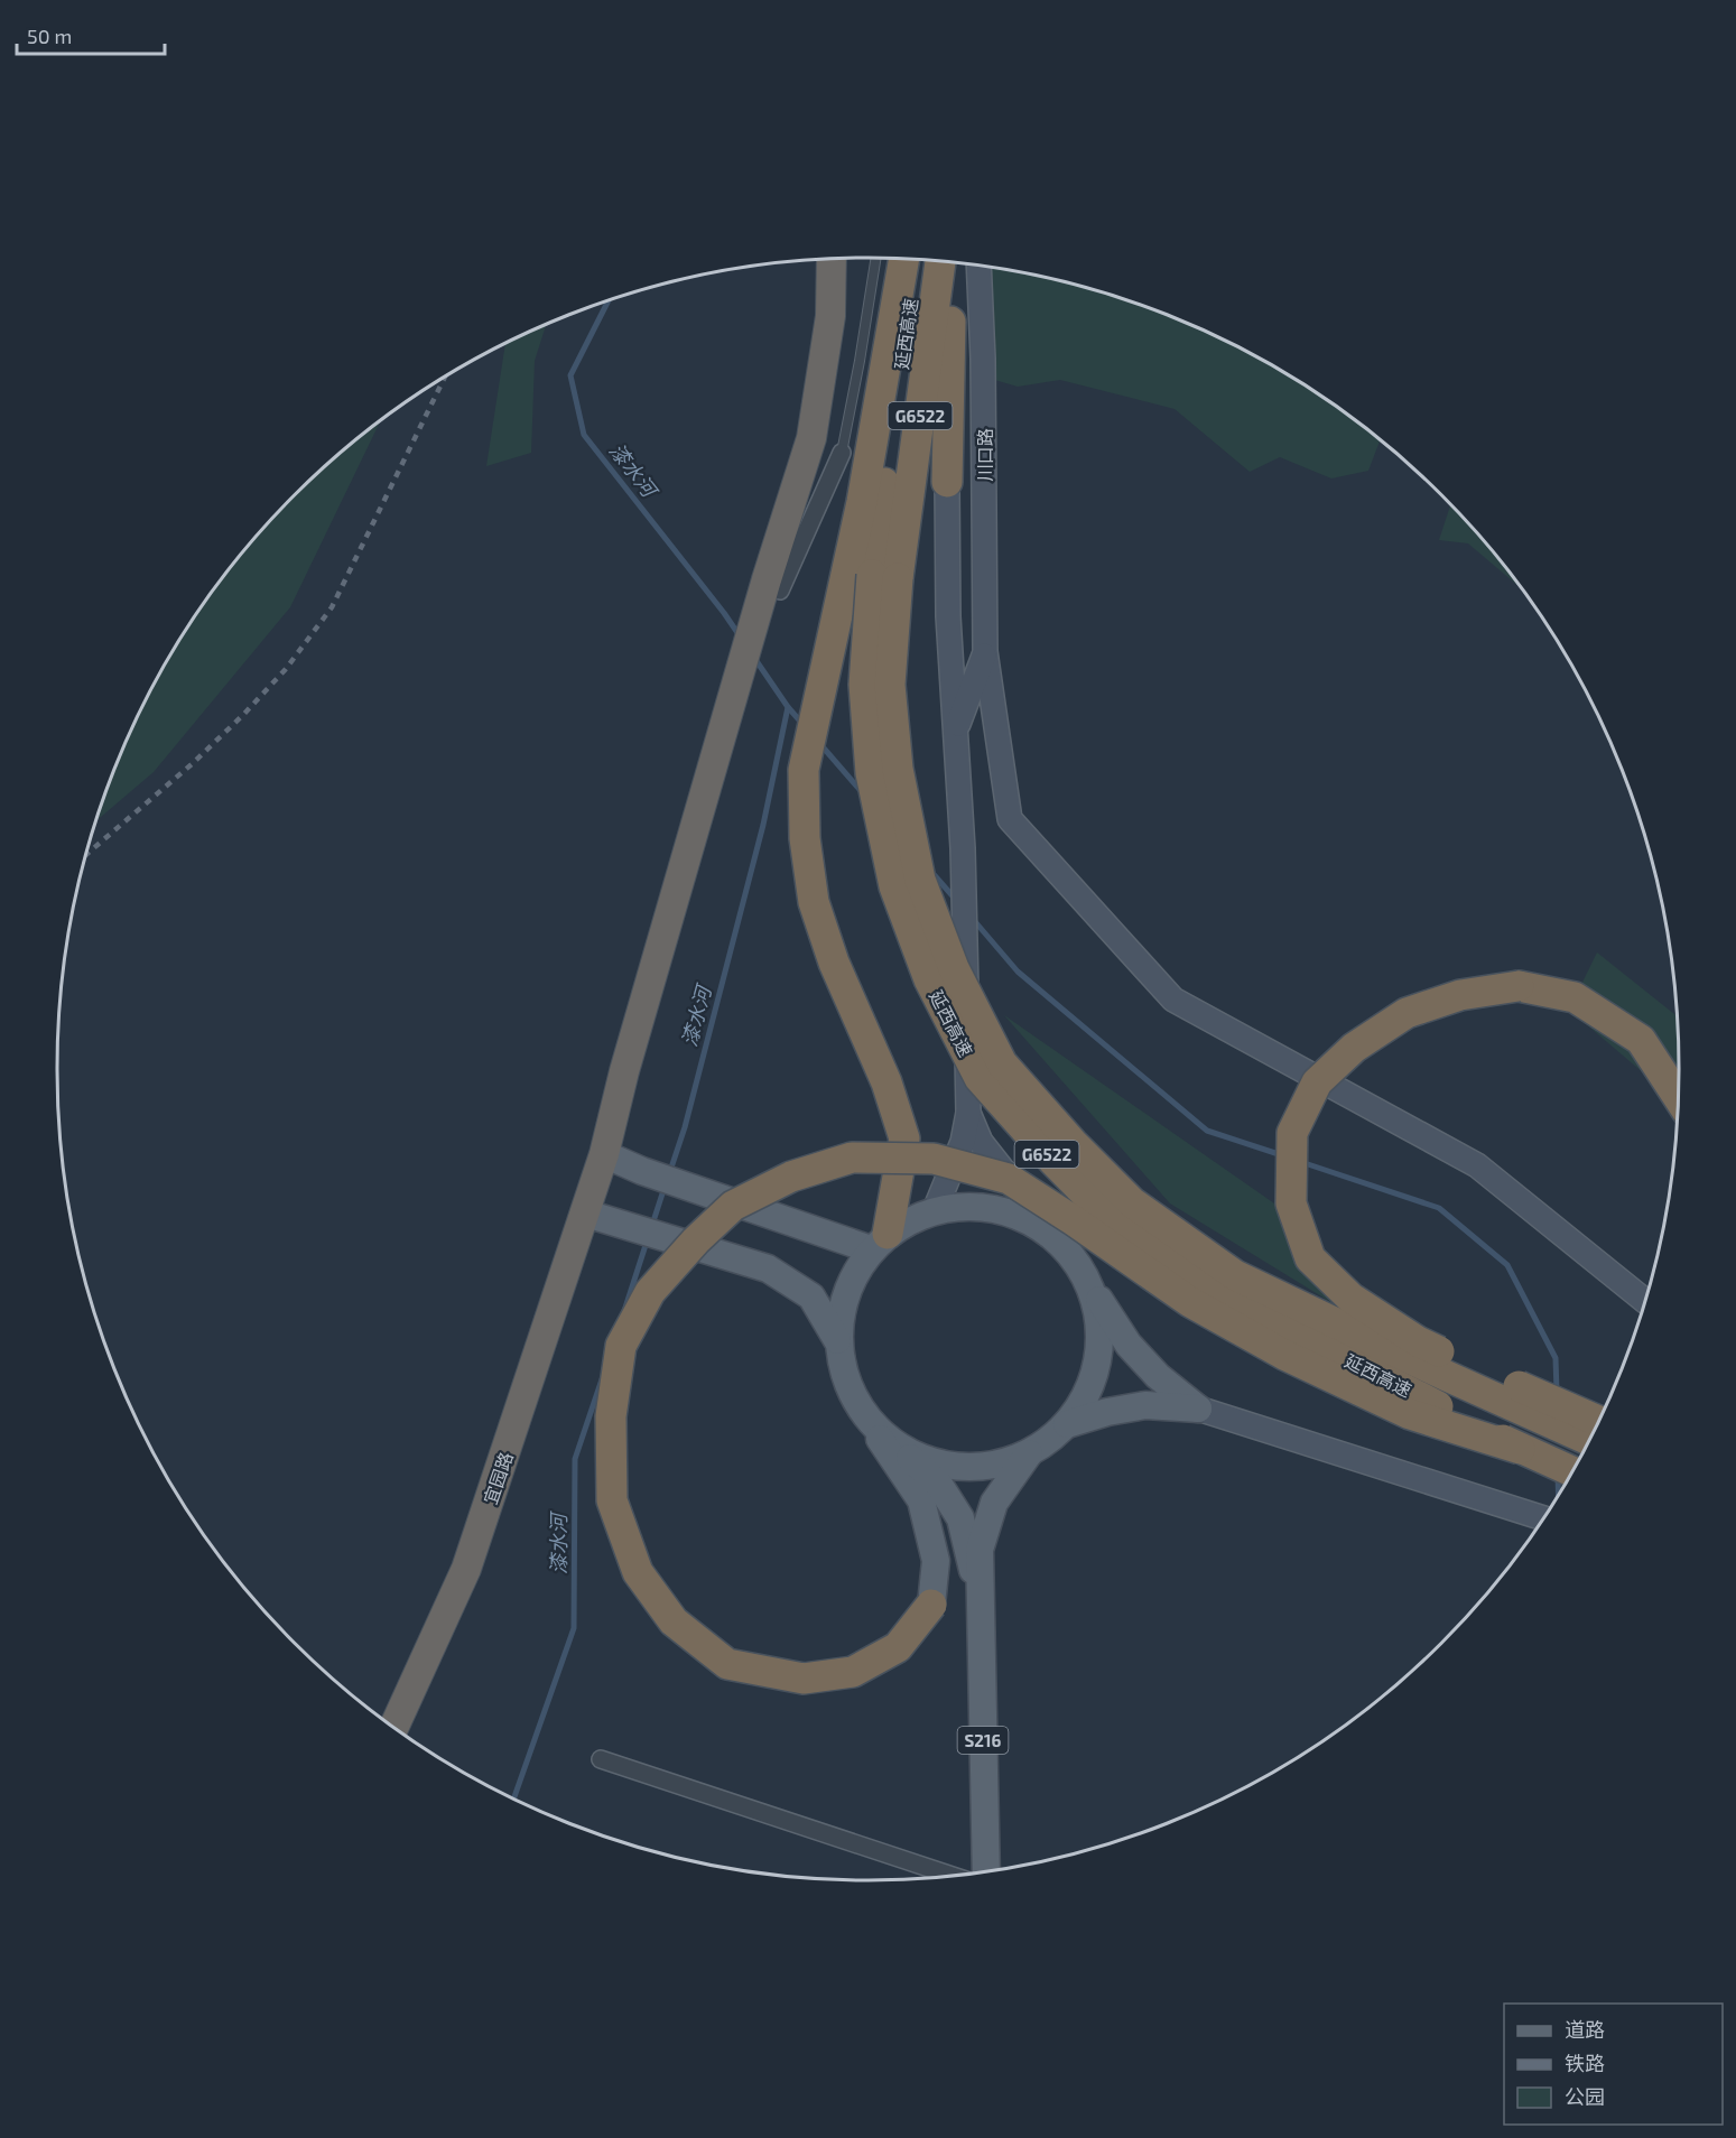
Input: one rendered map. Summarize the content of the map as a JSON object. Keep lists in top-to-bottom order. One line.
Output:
{"streets":{"highway":["延西高速","G6522","宜园路"],"main road":["川口路","S216"]},"water":["漆水河"],"legend":["道路","铁路","公园"],"scale_bar":"50 m"}
